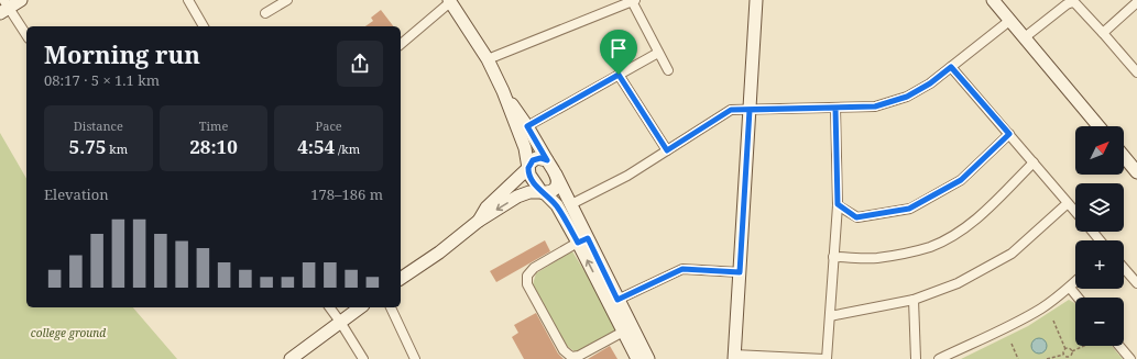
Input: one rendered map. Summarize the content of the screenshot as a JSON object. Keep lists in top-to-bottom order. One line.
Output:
{"parks":["college ground"],"north":"top right","page":{"heading":["Morning run","08:17 · 5 × 1.1 km"],"stats":[["Distance","5.75 km"],["Time","28:10"],["Pace","4:54 /km"]],"map_buttons":["+","−"],"chart":["Elevation","178–186 m"]}}
